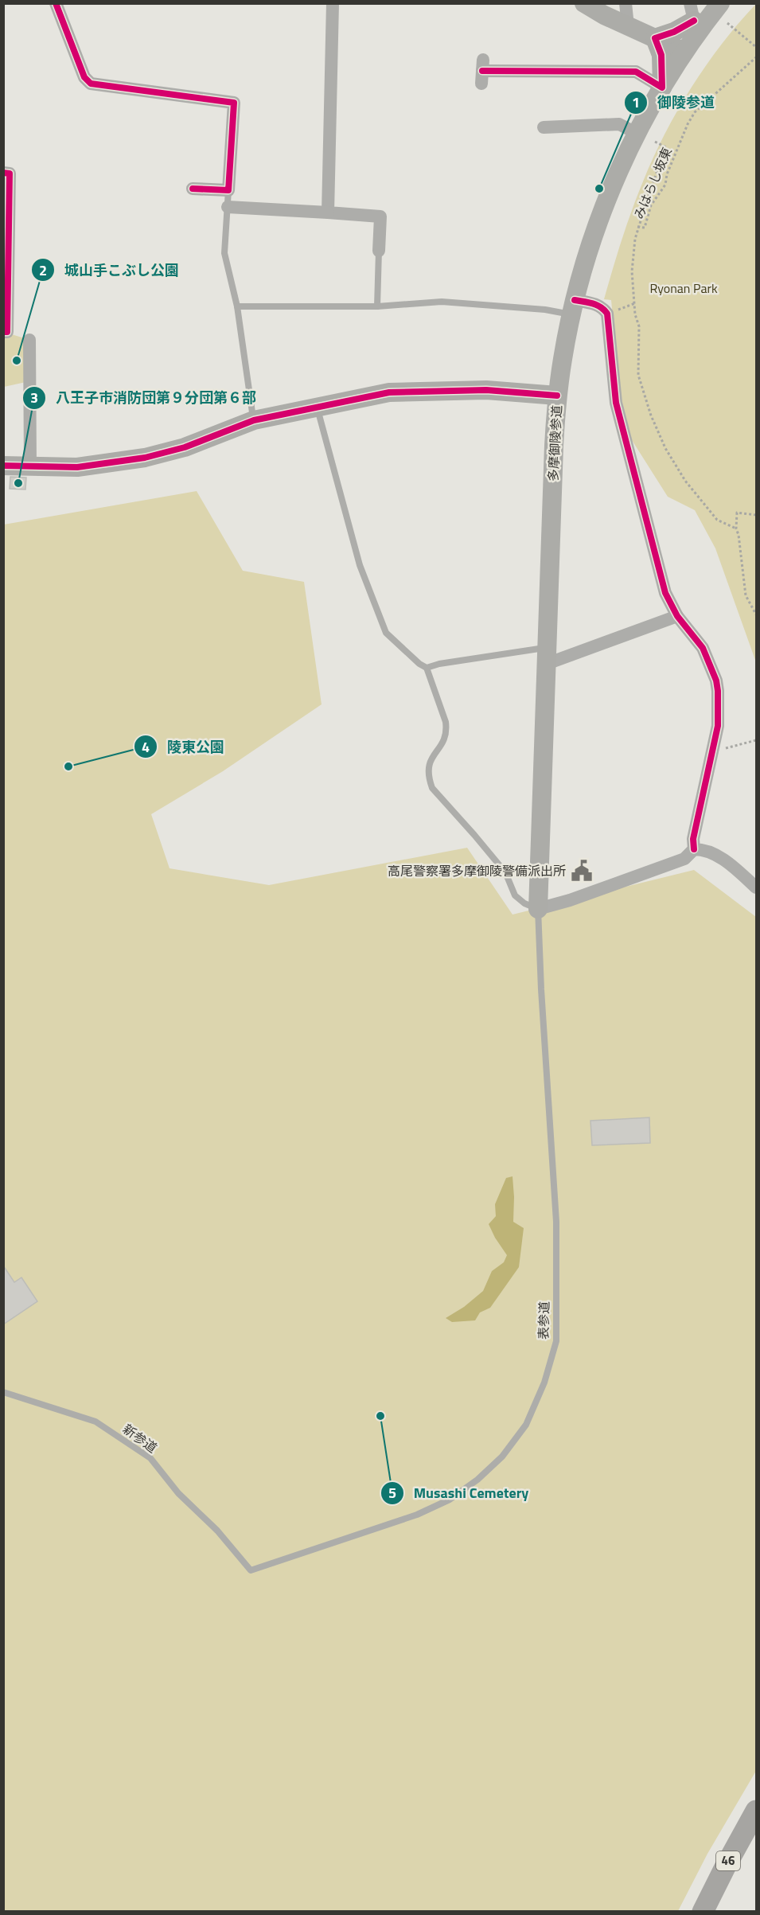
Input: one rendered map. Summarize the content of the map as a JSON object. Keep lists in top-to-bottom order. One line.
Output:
{"streets":{"main road":["多摩御陵参道","46"],"lane":["表参道","新参道"],"path":["みはらし坂東"]},"crossings":[["多摩御陵参道","表参道"],["表参道","新参道"]],"parks":["Ryonan Park"],"places":{"other":["御陵参道","城山手こぶし公園","八王子市消防団第９分団第６部","陵東公園","Musashi Cemetery"],"public building":["高尾警察署多摩御陵警備派出所"]}}
